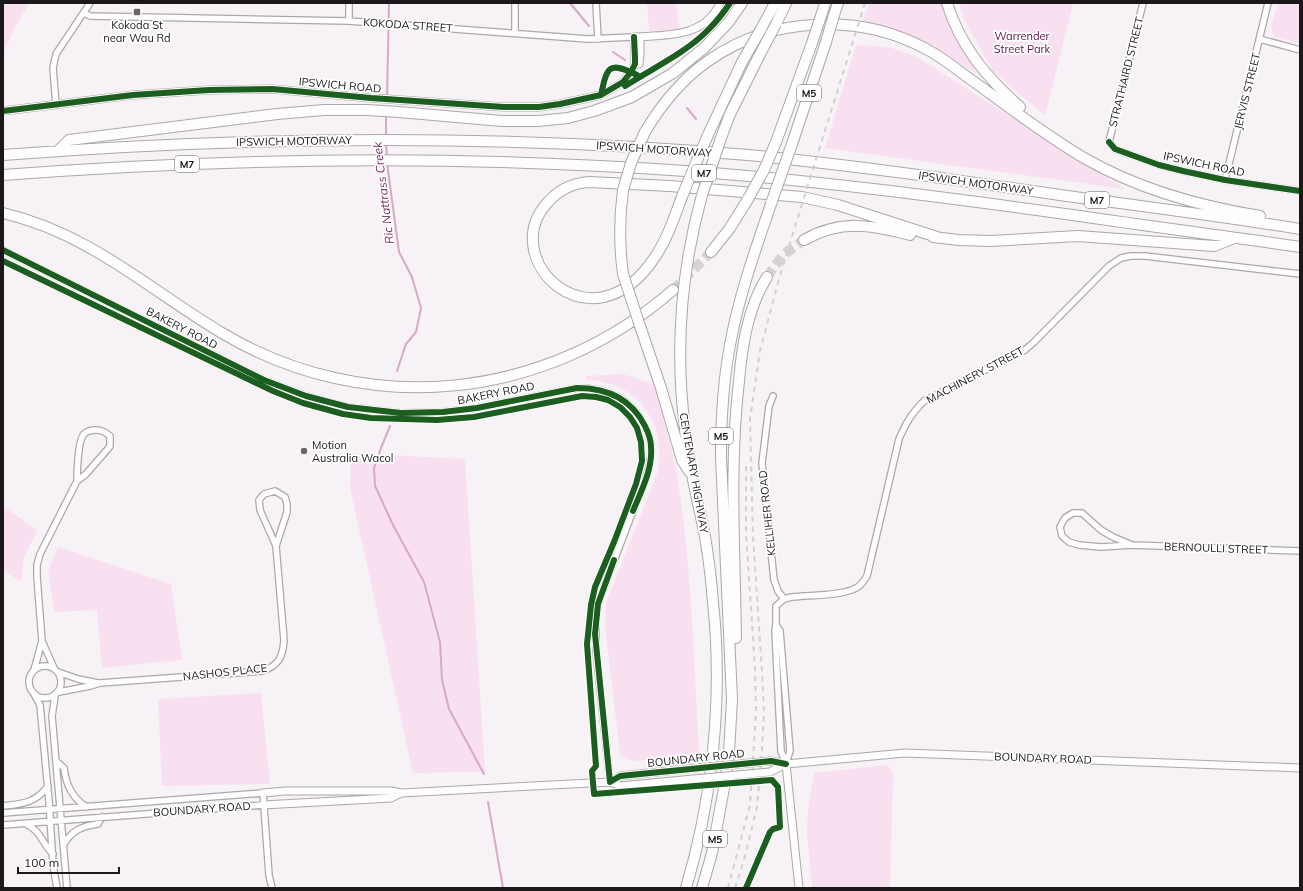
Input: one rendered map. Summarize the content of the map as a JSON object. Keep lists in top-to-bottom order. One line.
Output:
{"streets":{"highway":["M5","IPSWICH MOTORWAY","M7","CENTENARY HIGHWAY"],"street":["KOKODA STREET","STRATHAIRD STREET","IPSWICH ROAD","JERVIS STREET","BAKERY ROAD","MACHINERY STREET","KELLIHER ROAD","BERNOULLI STREET","NASHOS PLACE","BOUNDARY ROAD"]},"crossings":[["KOKODA STREET","IPSWICH ROAD"],["STRATHAIRD STREET","IPSWICH ROAD"],["IPSWICH ROAD","JERVIS STREET"],["BAKERY ROAD","BOUNDARY ROAD"],["MACHINERY STREET","KELLIHER ROAD"]],"water":["Ric Nattrass Creek"],"parks":["Warrender Street Park"],"places":{"transit":["Kokoda St near Wau Rd"],"other":["Motion Australia Wacol"]},"scale_bar":"100 m"}
